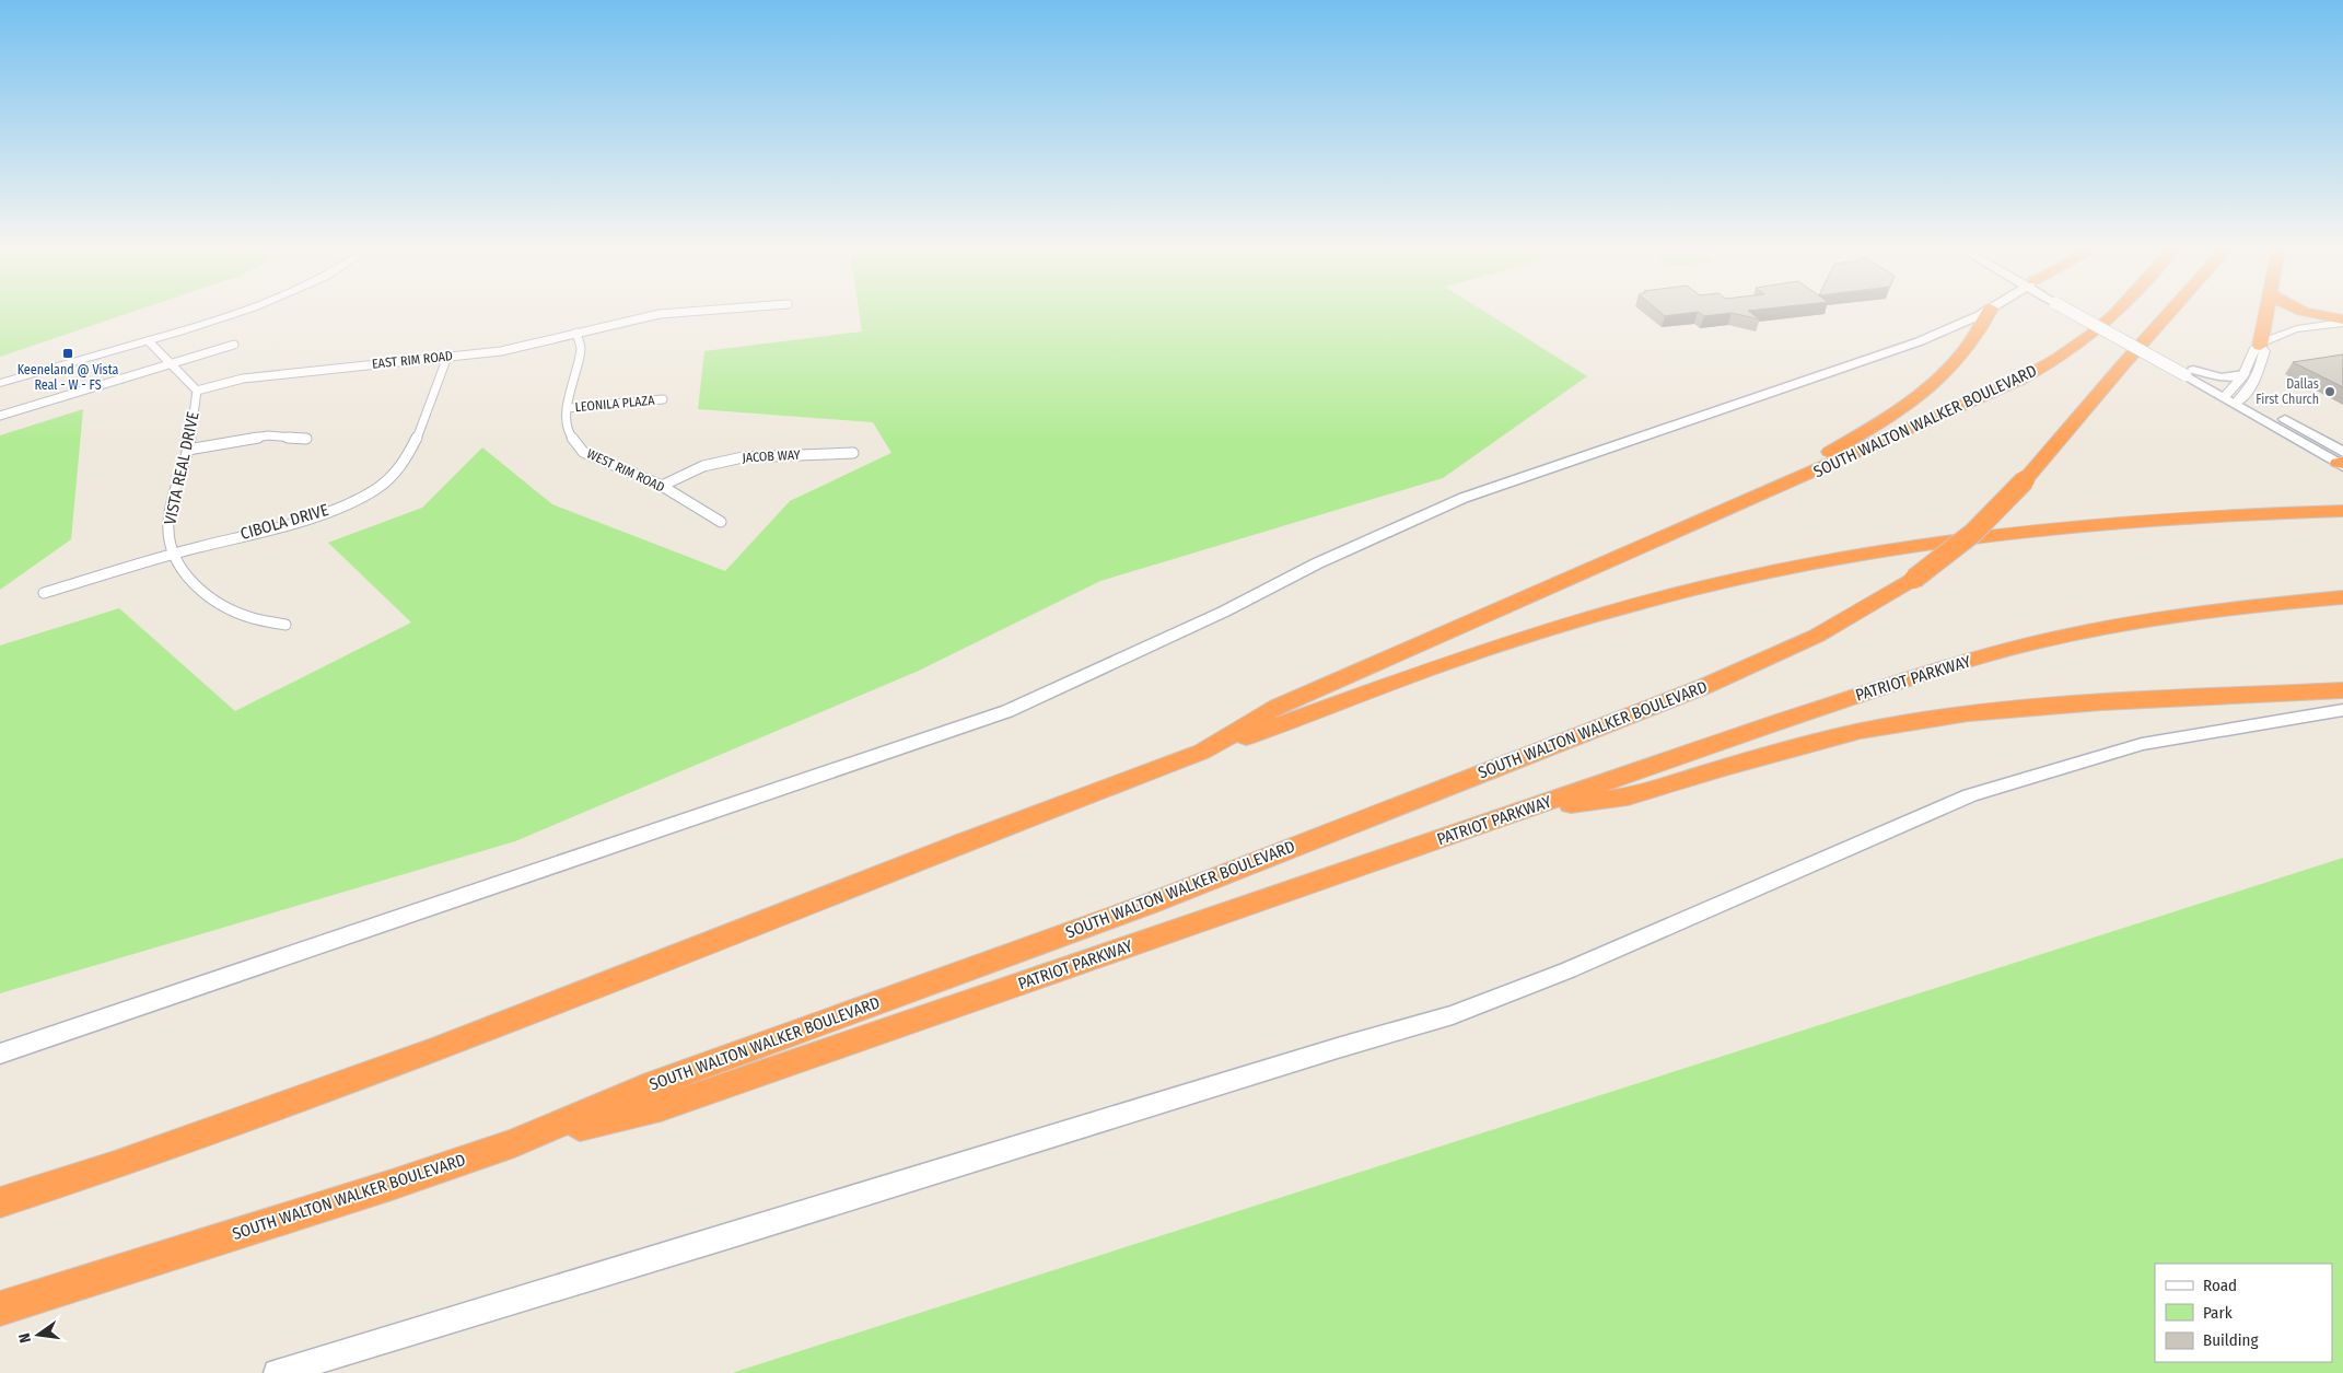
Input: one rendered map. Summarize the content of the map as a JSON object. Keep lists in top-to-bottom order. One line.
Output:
{"streets":{"highway":["SOUTH WALTON WALKER BOULEVARD","PATRIOT PARKWAY"],"street":["EAST RIM ROAD","LEONILA PLAZA","JACOB WAY","VISTA REAL DRIVE","WEST RIM ROAD","CIBOLA DRIVE"]},"crossings":[["EAST RIM ROAD","VISTA REAL DRIVE"],["EAST RIM ROAD","WEST RIM ROAD"],["EAST RIM ROAD","CIBOLA DRIVE"],["LEONILA PLAZA","WEST RIM ROAD"],["SOUTH WALTON WALKER BOULEVARD","PATRIOT PARKWAY"],["JACOB WAY","WEST RIM ROAD"],["VISTA REAL DRIVE","CIBOLA DRIVE"]],"places":{"transit":["Keeneland @ Vista Real - W - FS"],"other":["Dallas First Church"]},"legend":["Road","Park","Building"],"north":"left"}
